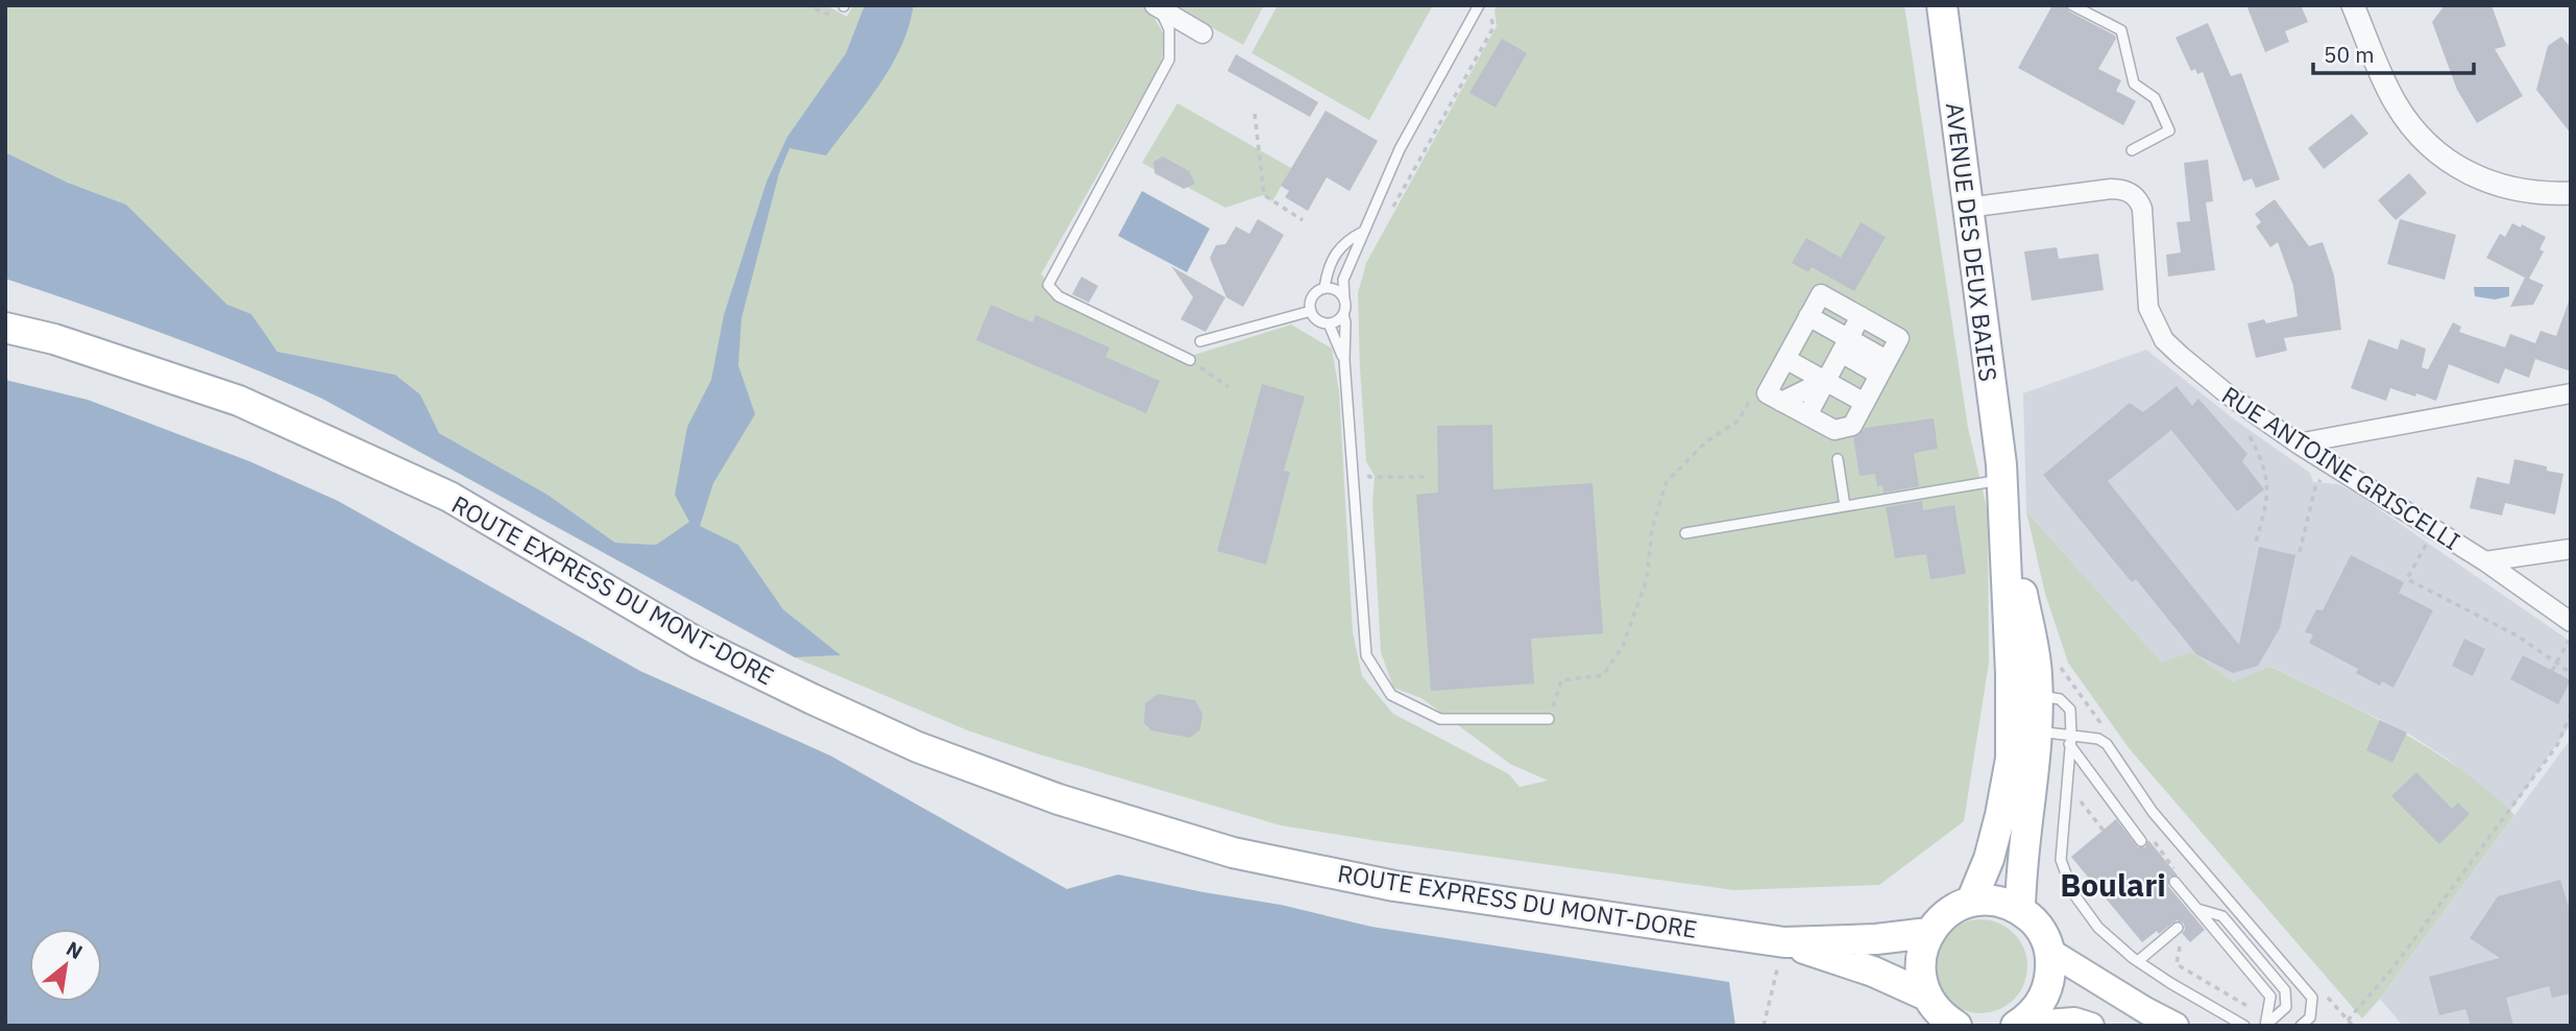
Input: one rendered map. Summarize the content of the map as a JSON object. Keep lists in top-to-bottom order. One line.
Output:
{"streets":{"main road":["AVENUE DES DEUX BAIES","ROUTE EXPRESS DU MONT-DORE"],"street":["RUE ANTOINE GRISCELLI"]},"crossings":[["AVENUE DES DEUX BAIES","RUE ANTOINE GRISCELLI"]],"districts":["Boulari"],"scale_bar":"50 m","north":"top right"}
